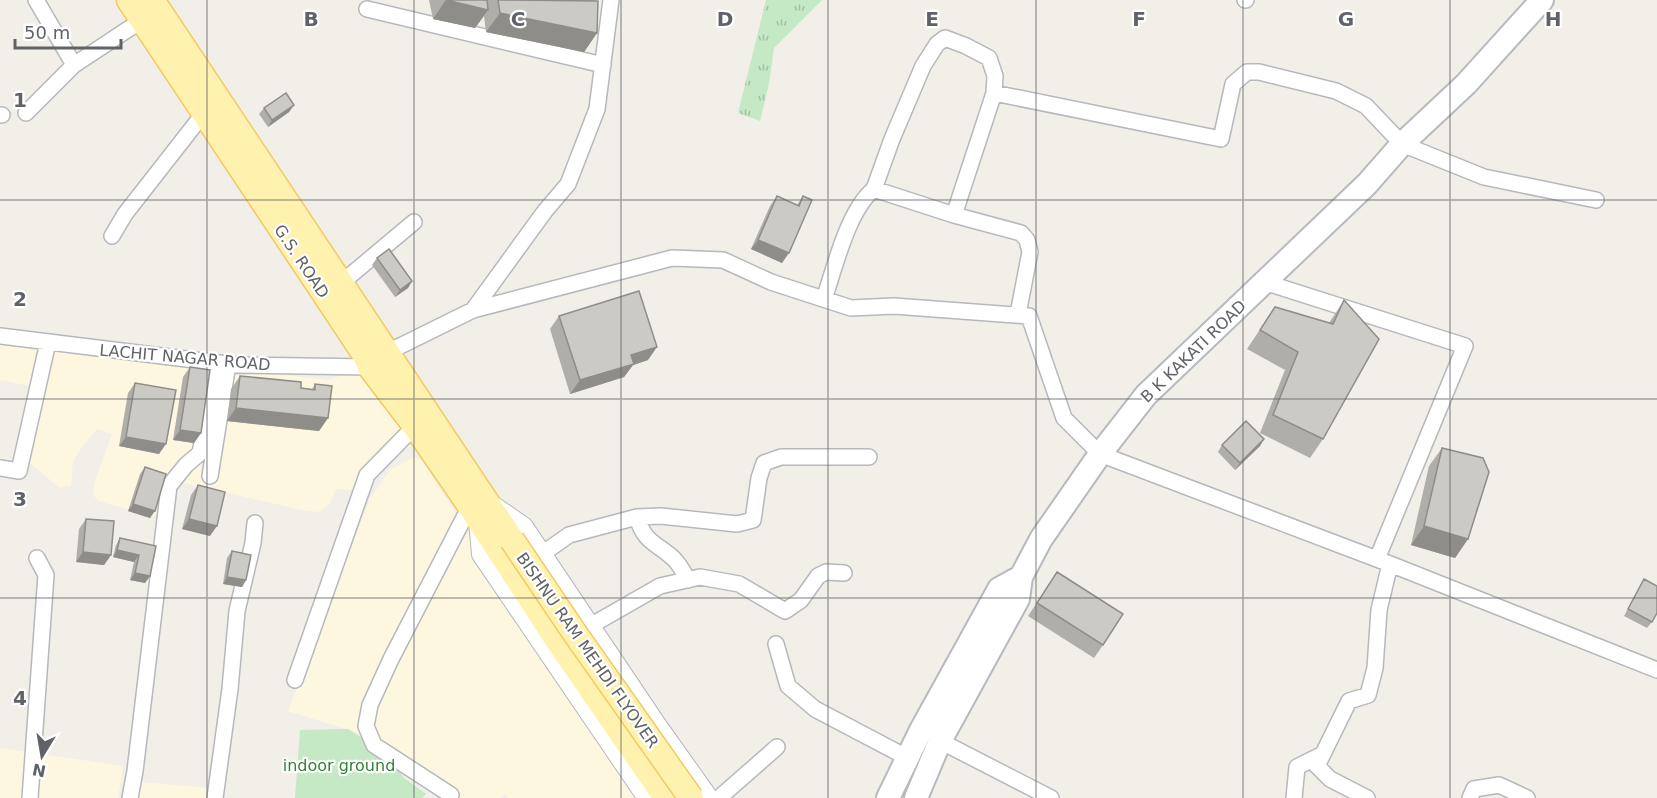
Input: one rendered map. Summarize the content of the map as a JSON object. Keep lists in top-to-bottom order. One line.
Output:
{"streets":{"main road":["G.S. ROAD","B K KAKATI ROAD","BISHNU RAM MEHDI FLYOVER"],"street":["LACHIT NAGAR ROAD"]},"crossings":[["G.S. ROAD","LACHIT NAGAR ROAD"],["G.S. ROAD","BISHNU RAM MEHDI FLYOVER"]],"parks":["indoor ground"],"scale_bar":"50 m","north":"bottom","grid":{"columns":["B","C","D","E","F","G","H"],"rows":["1","2","3","4"]}}
